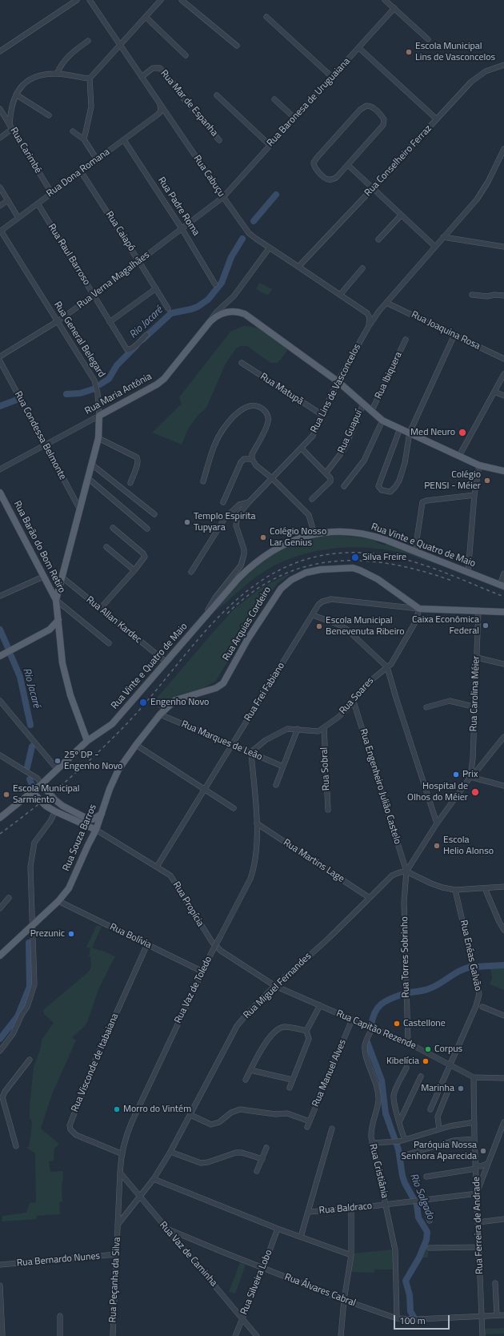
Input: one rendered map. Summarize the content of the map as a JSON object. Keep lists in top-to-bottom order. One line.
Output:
{"streets":{"main road":["Rua General Belegard","Rua Maria Antônia","Rua Vinte e Quatro de Maio","Rua Barão do Bom Retiro","Rua Arquias Cordeiro","Rua Souza Barros"],"street":["Rua Baronesa de Uruguaiana","Rua Mar de Espanha","Rua Carimbé","Rua Conselheiro Ferraz","Rua Dona Romana","Rua Cabuçu","Rua Padre Roma","Rua Caiapó","Rua Raul Barroso","Rua Verna Magalhães","Rua Joaquina Rosa","Rua Ibiquera","Rua Lins de Vasconcelos","Rua Matupã","Rua Guapuí","Rua Condessa Belmonte","Rua Allan Kardec","Rua Frei Fabiano","Rua Carolina Méier","Rua Soares","Rua Marques de Leão","Rua Sobral","Rua Engenheiro Julião Castelo","Rua Martins Lage","Rua Propícia","Rua Bolívia","Rua Enéas Galvão","Rua Torres Sobrinho","Rua Miguel Fernandes","Rua Vaz de Toledo","Rua Capitão Rezende","Rua Visconde de Itabaiana","Rua Manuel Alves","Rua Cristiânia","Rua Baldraco","Rua Ferreira de Andrade","Rua Vaz de Caminha","Rua Bernardo Nunes","Rua Peçanha da Silva","Rua Silveira Lobo","Rua Álvares Cabral"]},"crossings":[["Rua Baronesa de Uruguaiana","Rua Cabuçu"],["Rua Baronesa de Uruguaiana","Rua Verna Magalhães"],["Rua Mar de Espanha","Rua Cabuçu"],["Rua Carimbé","Rua Dona Romana"],["Rua Conselheiro Ferraz","Rua Cabuçu"],["Rua Dona Romana","Rua Padre Roma"],["Rua Dona Romana","Rua Caiapó"],["Rua Dona Romana","Rua Raul Barroso"],["Rua Dona Romana","Rua General Belegard"],["Rua Cabuçu","Rua Verna Magalhães"],["Rua Cabuçu","Rua Maria Antônia"],["Rua Padre Roma","Rua Verna Magalhães"],["Rua Caiapó","Rua Verna Magalhães"],["Rua Raul Barroso","Rua Verna Magalhães"],["Rua Verna Magalhães","Rua General Belegard"],["Rua Joaquina Rosa","Rua Lins de Vasconcelos"],["Rua General Belegard","Rua Maria Antônia"],["Rua General Belegard","Rua Condessa Belmonte"],["Rua General Belegard","Rua Barão do Bom Retiro"],["Rua General Belegard","Rua Allan Kardec"],["Rua Lins de Vasconcelos","Rua Matupã"],["Rua Lins de Vasconcelos","Rua Vinte e Quatro de Maio"],["Rua Maria Antônia","Rua Condessa Belmonte"],["Rua Vinte e Quatro de Maio","Rua Barão do Bom Retiro"],["Rua Vinte e Quatro de Maio","Rua Allan Kardec"],["Rua Arquias Cordeiro","Rua Frei Fabiano"],["Rua Arquias Cordeiro","Rua Soares"],["Rua Arquias Cordeiro","Rua Marques de Leão"],["Rua Arquias Cordeiro","Rua Souza Barros"],["Rua Frei Fabiano","Rua Soares"],["Rua Frei Fabiano","Rua Marques de Leão"],["Rua Frei Fabiano","Rua Propícia"],["Rua Soares","Rua Sobral"],["Rua Soares","Rua Engenheiro Julião Castelo"],["Rua Marques de Leão","Rua Souza Barros"],["Rua Marques de Leão","Rua Vaz de Toledo"],["Rua Engenheiro Julião Castelo","Rua Torres Sobrinho"],["Rua Engenheiro Julião Castelo","Rua Miguel Fernandes"],["Rua Souza Barros","Rua Propícia"],["Rua Souza Barros","Rua Bolívia"],["Rua Martins Lage","Rua Miguel Fernandes"],["Rua Martins Lage","Rua Vaz de Toledo"],["Rua Propícia","Rua Miguel Fernandes"],["Rua Propícia","Rua Capitão Rezende"],["Rua Bolívia","Rua Vaz de Toledo"],["Rua Bolívia","Rua Visconde de Itabaiana"],["Rua Enéas Galvão","Rua Capitão Rezende"],["Rua Torres Sobrinho","Rua Miguel Fernandes"],["Rua Torres Sobrinho","Rua Capitão Rezende"],["Rua Miguel Fernandes","Rua Vaz de Toledo"],["Rua Miguel Fernandes","Rua Capitão Rezende"],["Rua Miguel Fernandes","Rua Vaz de Caminha"],["Rua Miguel Fernandes","Rua Peçanha da Silva"],["Rua Vaz de Toledo","Rua Visconde de Itabaiana"],["Rua Vaz de Toledo","Rua Vaz de Caminha"],["Rua Vaz de Toledo","Rua Peçanha da Silva"],["Rua Capitão Rezende","Rua Manuel Alves"],["Rua Capitão Rezende","Rua Cristiânia"],["Rua Capitão Rezende","Rua Ferreira de Andrade"],["Rua Cristiânia","Rua Baldraco"],["Rua Cristiânia","Rua Álvares Cabral"],["Rua Baldraco","Rua Ferreira de Andrade"],["Rua Ferreira de Andrade","Rua Álvares Cabral"],["Rua Vaz de Caminha","Rua Silveira Lobo"],["Rua Vaz de Caminha","Rua Álvares Cabral"],["Rua Bernardo Nunes","Rua Peçanha da Silva"],["Rua Silveira Lobo","Rua Álvares Cabral"]],"water":["Rio Jacaré","Rio Salgado"],"places":["Escola Municipal Lins de Vasconcelos","Med Neuro","Colégio PENSI - Méier","Templo Espirita Tupyara","Colégio Nosso Lar Genius","Silva Freire","Caixa Econômica Federal","Escola Municipal Benevenuta Ribeiro","Engenho Novo","25º DP - Engenho Novo","Prix","Hospital de Olhos do Méier","Escola Municipal Sarmiento","Escola Helio Alonso","Prezunic","Castellone","Corpus","Kibelícia","Marinha","Morro do Vintém","Paróquia Nossa Senhora Aparecida"],"scale_bar":"100 m"}
